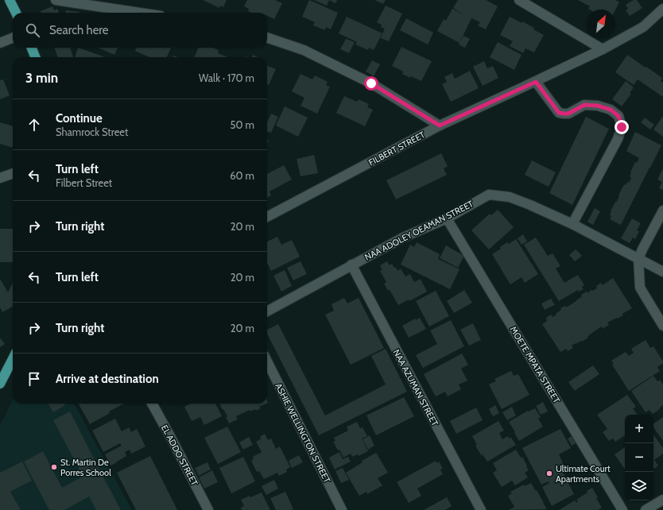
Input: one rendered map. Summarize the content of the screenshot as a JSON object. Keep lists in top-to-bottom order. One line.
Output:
{"streets":{"street":["FILBERT STREET","NAA ADOLEY OEAMAN STREET","MOETE MPATA STREET","NAA AZUMAN STREET","ASHIE WELLINGTON STREET","EL ADDO STREET"]},"crossings":[["NAA ADOLEY OEAMAN STREET","MOETE MPATA STREET"],["NAA ADOLEY OEAMAN STREET","NAA AZUMAN STREET"]],"places":["St. Martin De Porres School","Ultimate Court Apartments"],"north":"top right","page":{"search":"Search here","heading":["3 min","Walk · 170 m"],"list":[["Continue","Shamrock Street","50 m"],["Turn left","Filbert Street","60 m"],["Turn right","20 m"],["Turn left","20 m"],["Turn right","20 m"],"Arrive at destination"],"map_buttons":["+","−"]}}
